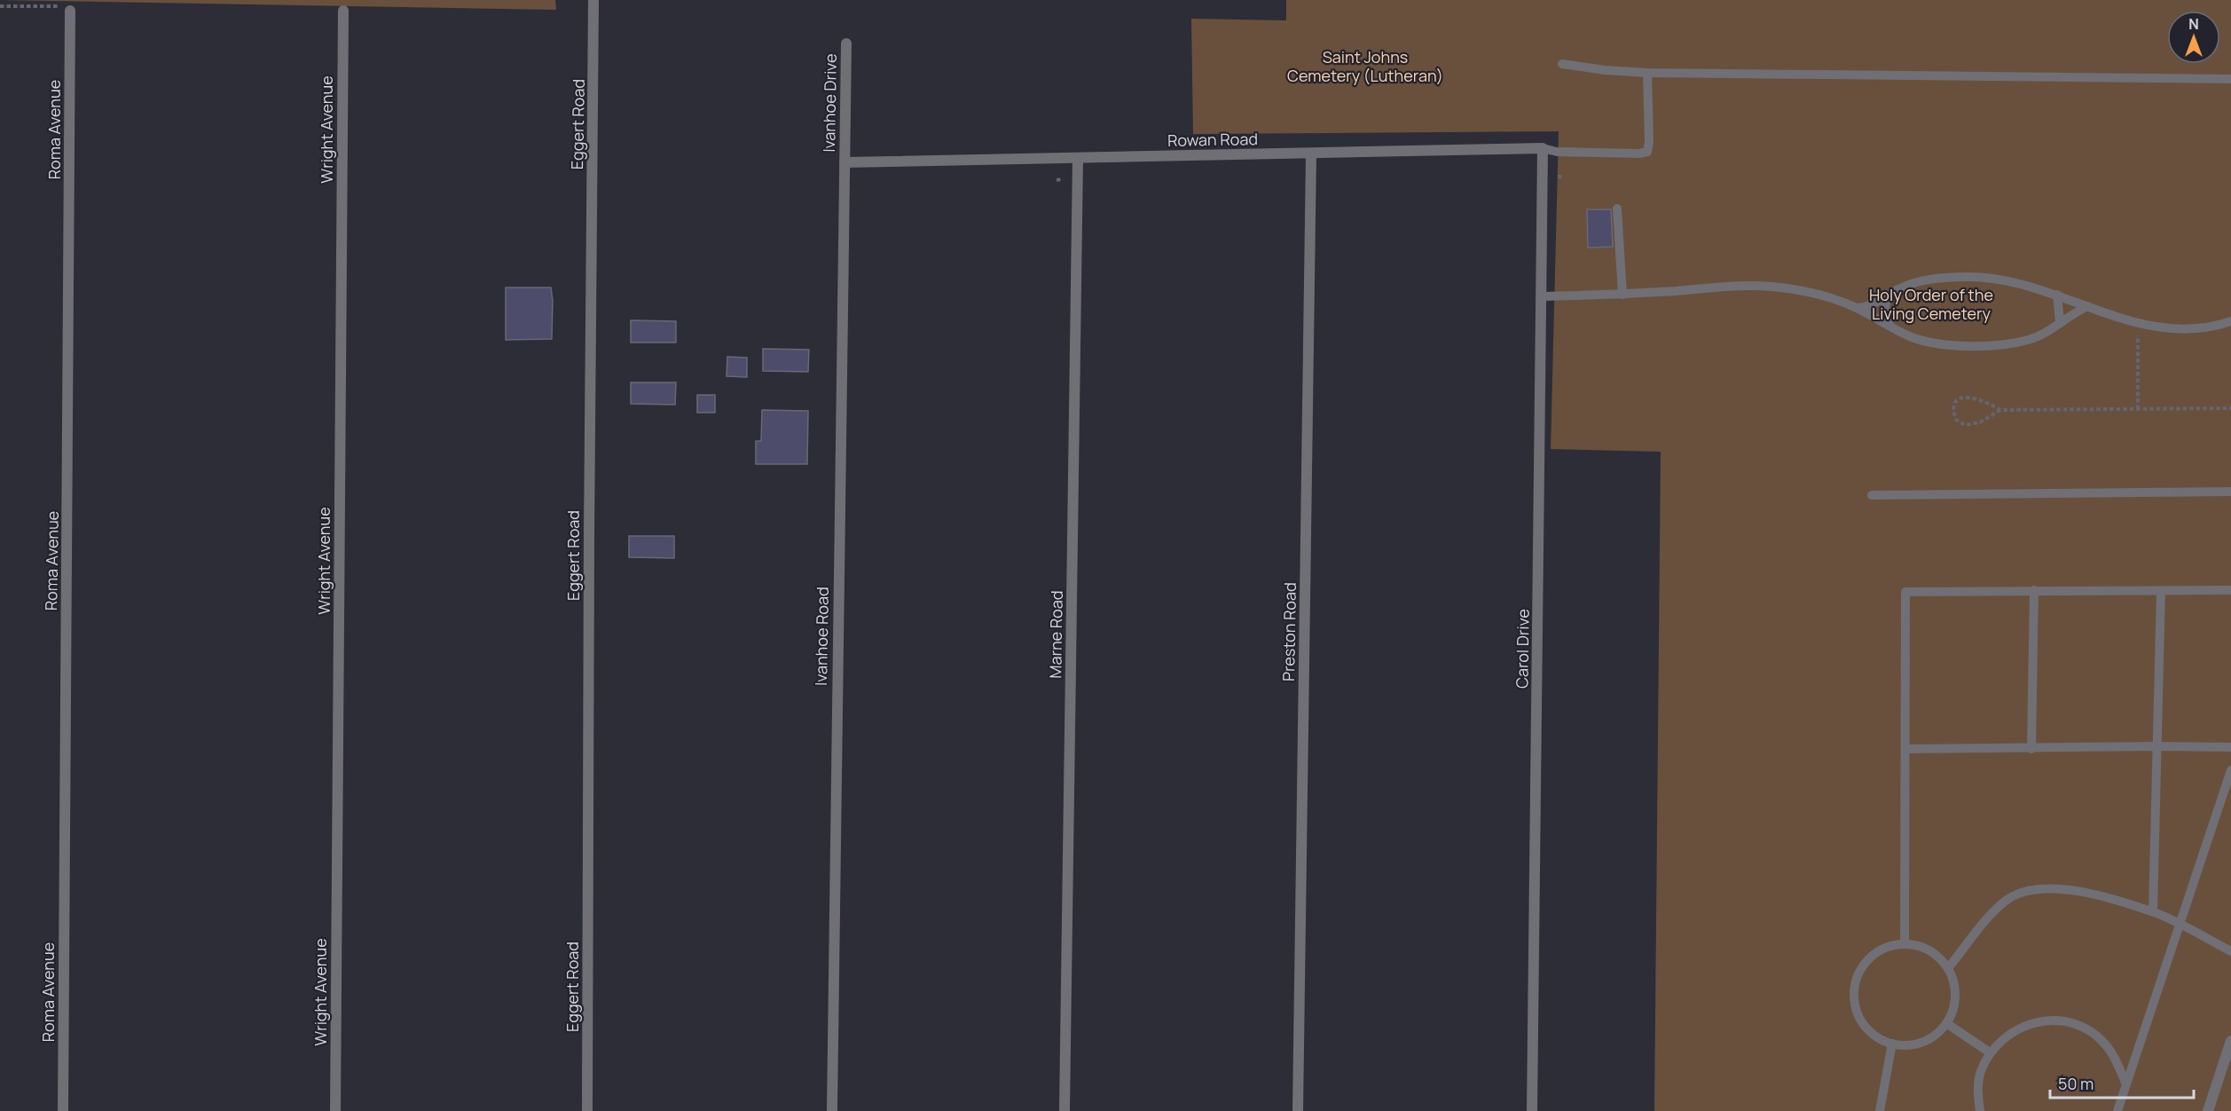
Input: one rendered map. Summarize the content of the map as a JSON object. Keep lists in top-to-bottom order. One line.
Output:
{"streets":{"street":["Ivanhoe Drive","Eggert Road","Roma Avenue","Wright Avenue","Rowan Road","Preston Road","Marne Road","Ivanhoe Road","Carol Drive"]},"crossings":[["Ivanhoe Drive","Rowan Road"],["Ivanhoe Drive","Ivanhoe Road"],["Rowan Road","Preston Road"],["Rowan Road","Marne Road"],["Rowan Road","Ivanhoe Road"],["Rowan Road","Carol Drive"]],"parks":["Saint Johns Cemetery (Lutheran)","Holy Order of the Living Cemetery"],"scale_bar":"50 m","north":"top"}
